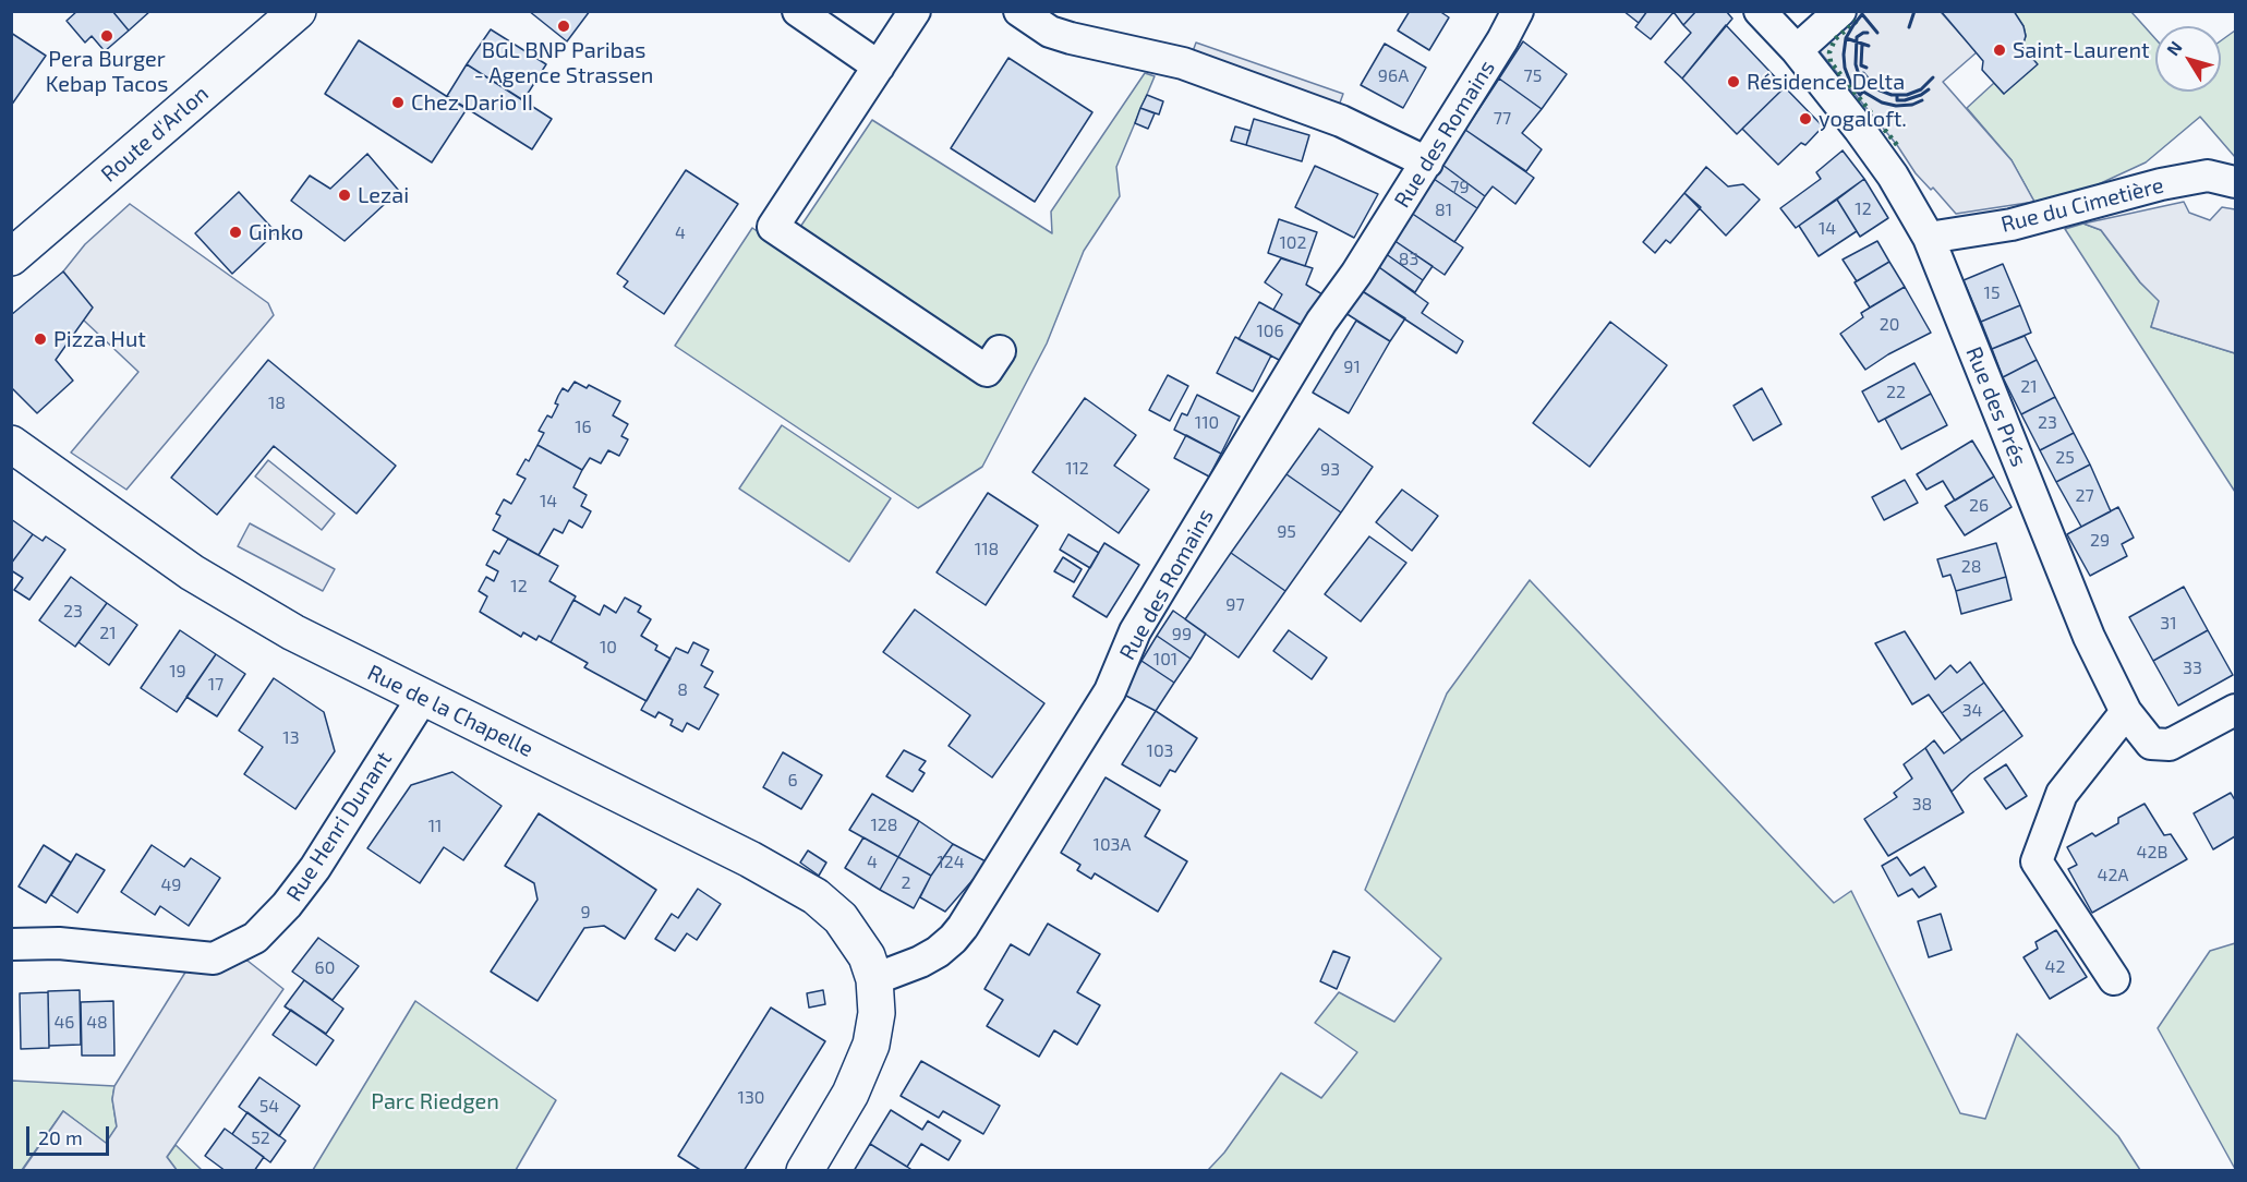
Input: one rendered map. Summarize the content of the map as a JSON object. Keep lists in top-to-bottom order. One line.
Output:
{"streets":{"main road":["Route d'Arlon","Rue de la Chapelle"],"street":["Rue des Romains","Rue du Cimetière","Rue des Prés","Rue Henri Dunant"]},"crossings":[["Rue des Romains","Rue de la Chapelle"],["Rue du Cimetière","Rue des Prés"],["Rue de la Chapelle","Rue Henri Dunant"]],"parks":["Parc Riedgen"],"places":["BGL BNP Paribas - Agence Strassen","Pera Burger Kebap Tacos","Saint-Laurent","Résidence Delta","Chez Dario II","yogaloft.","Lezai","Ginko","Pizza Hut"],"house_numbers":["96A","75","77","79","12","81","14","4","102","83","15","20","106","91","21","22","18","110","23","16","25","112","93","27","14","26","95","29","118","28","12","97","23","31","21","99","10","101","33","19","17","8","34","13","103","6","38","128","11","103A","42B","4","124","42A","2","49","9","42","60","46","48","130","54","52"],"scale_bar":"20 m","north":"top left"}
